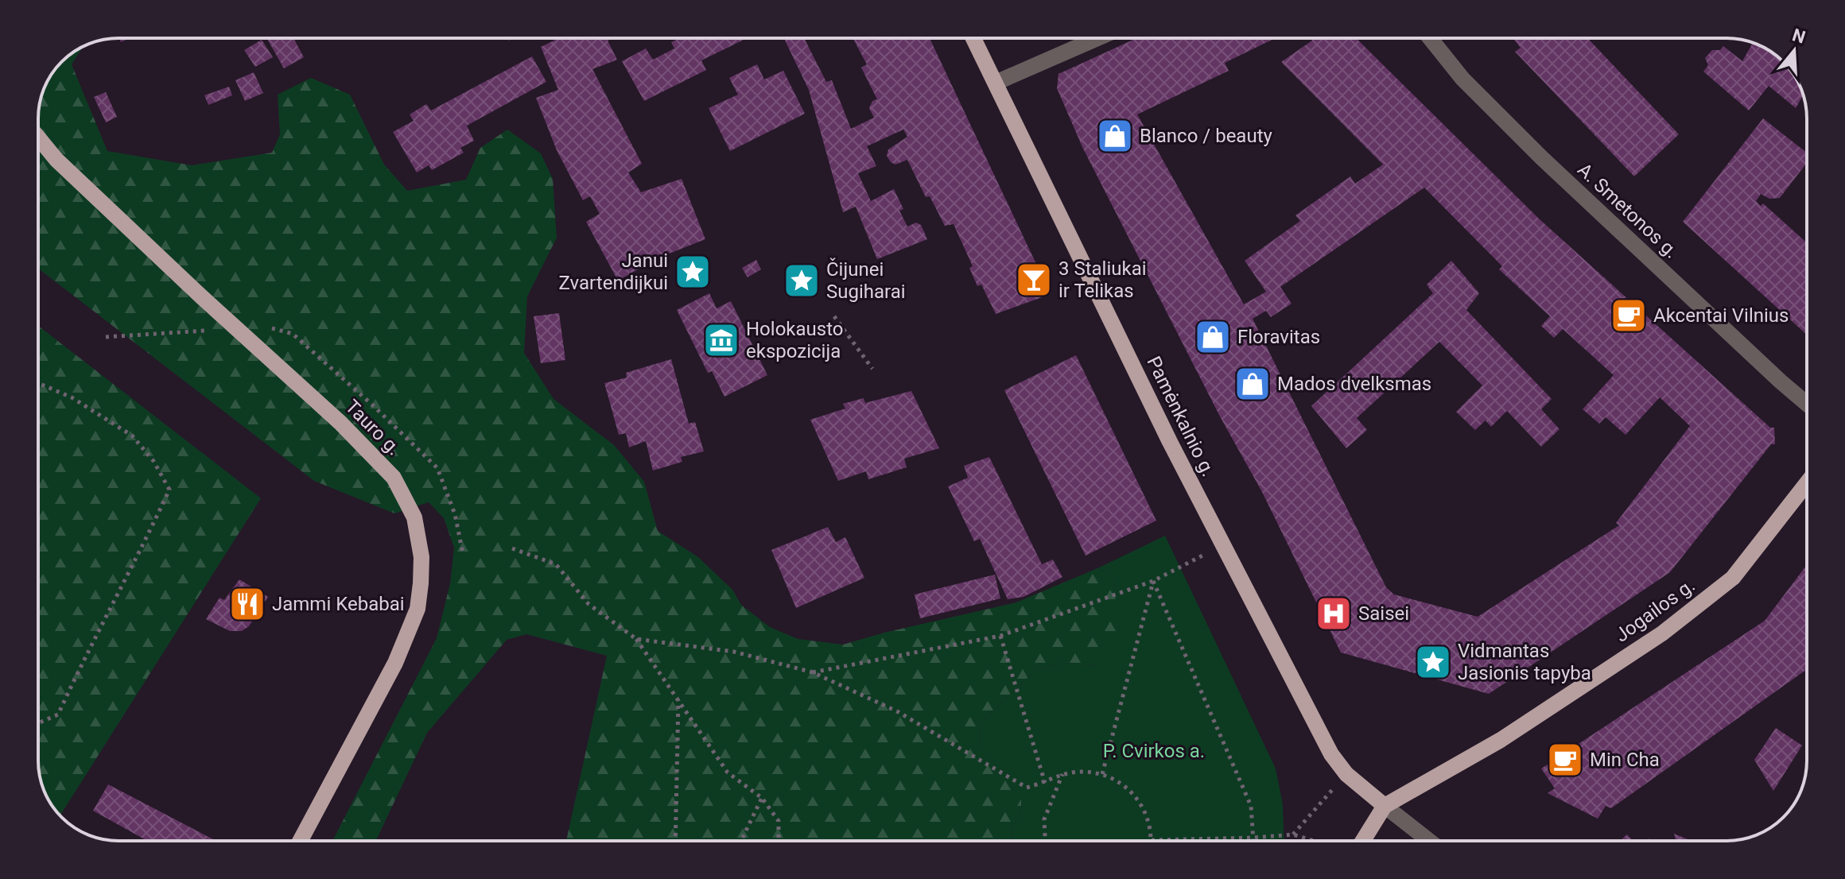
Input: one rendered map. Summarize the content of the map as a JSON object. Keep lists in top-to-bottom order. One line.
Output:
{"streets":{"main road":["Pamėnkalnio g.","Tauro g.","Jogailos g."],"street":["A. Smetonos g."]},"crossings":[["Pamėnkalnio g.","Jogailos g."]],"parks":["P. Cvirkos a."],"places":{"shop":["Blanco / beauty","Floravitas","Mados dvelksmas"],"place":["Janui Zvartendijkui","Čijunei Sugiharai","Vidmantas Jasionis tapyba"],"bar":["3 Staliukai ir Telikas"],"cafe":["Akcentai Vilnius","Min Cha"],"museum":["Holokausto ekspozicija"],"restaurant":["Jammi Kebabai"],"hospital":["Saisei"]},"north":"top"}
